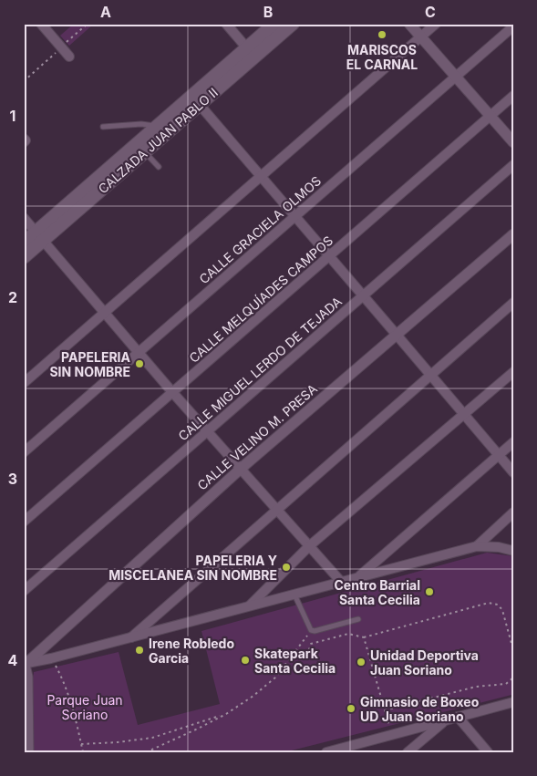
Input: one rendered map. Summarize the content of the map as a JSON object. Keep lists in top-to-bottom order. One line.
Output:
{"streets":{"main road":["CALZADA JUAN PABLO II"],"street":["CALLE GRACIELA OLMOS","CALLE MELQUÍADES CAMPOS","CALLE MIGUEL LERDO DE TEJADA","CALLE VELINO M. PRESA"]},"parks":["Parque Juan Soriano"],"places":["MARISCOS EL CARNAL","PAPELERIA SIN NOMBRE","PAPELERIA Y MISCELANEA SIN NOMBRE","Centro Barrial Santa Cecilia","Irene Robledo Garcia","Skatepark Santa Cecilia","Unidad Deportiva Juan Soriano","Gimnasio de Boxeo UD Juan Soriano"],"grid":{"columns":["A","B","C"],"rows":["1","2","3","4"]}}
